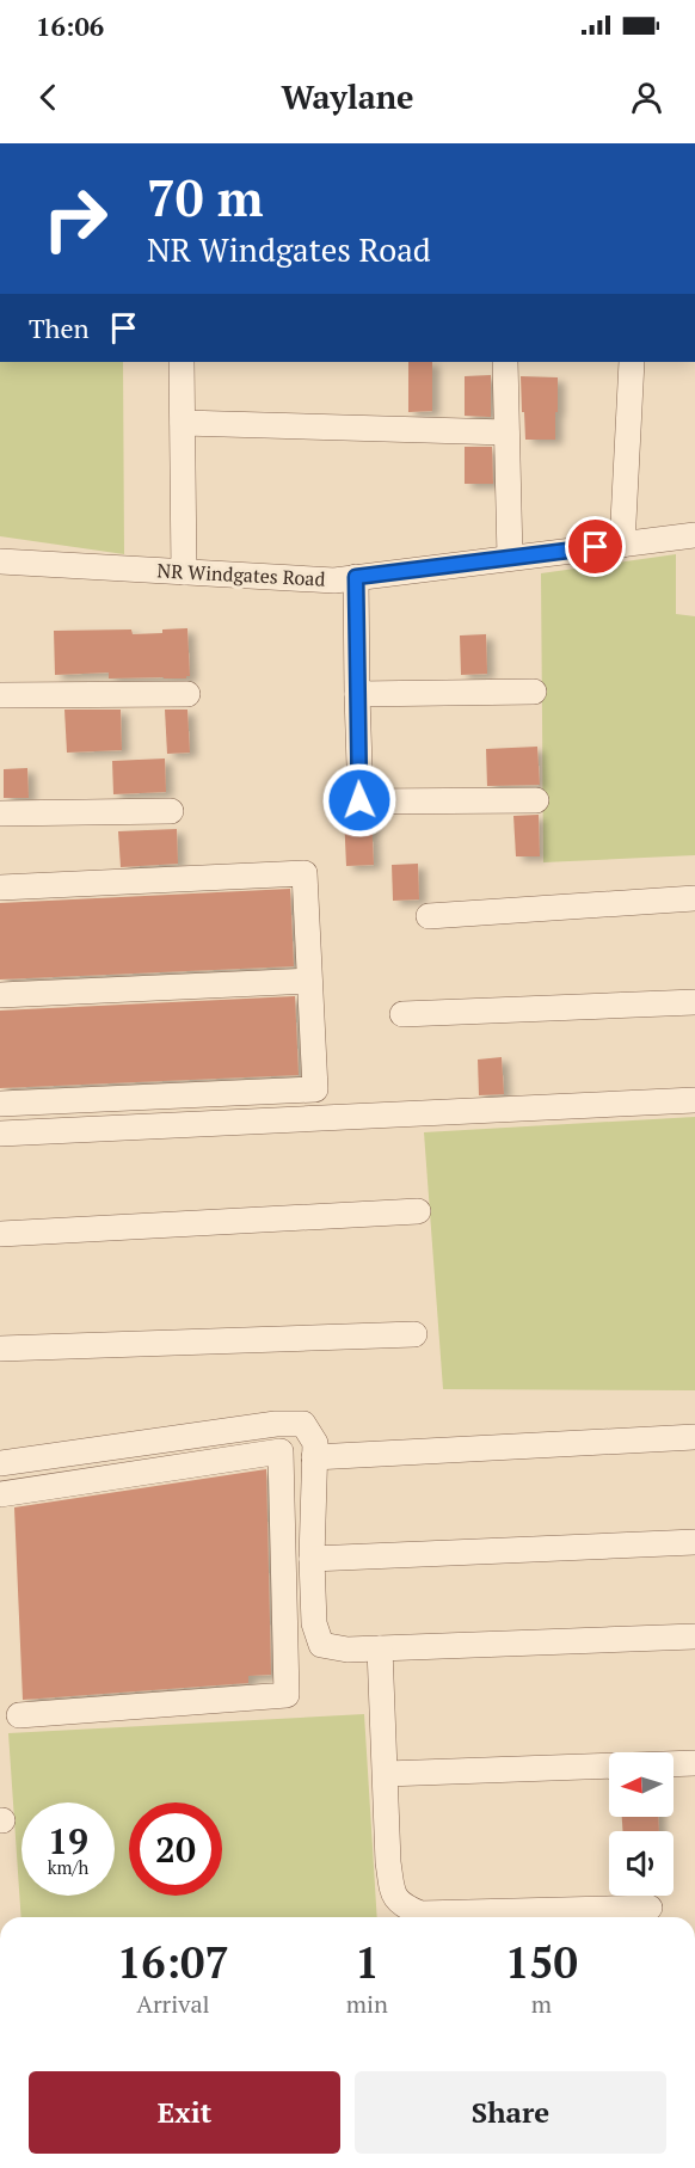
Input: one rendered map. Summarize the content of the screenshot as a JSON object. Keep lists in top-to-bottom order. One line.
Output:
{"streets":{"street":["NR Windgates Road"]},"north":"left","page":{"status":"16:06","header":"Waylane","turn":["70 m","NR Windgates Road"],"then":"Then","speed":"19 km/h","limit":"20","eta":["16:07","Arrival","1","min","150","m"],"buttons":["Exit","Share"]}}
